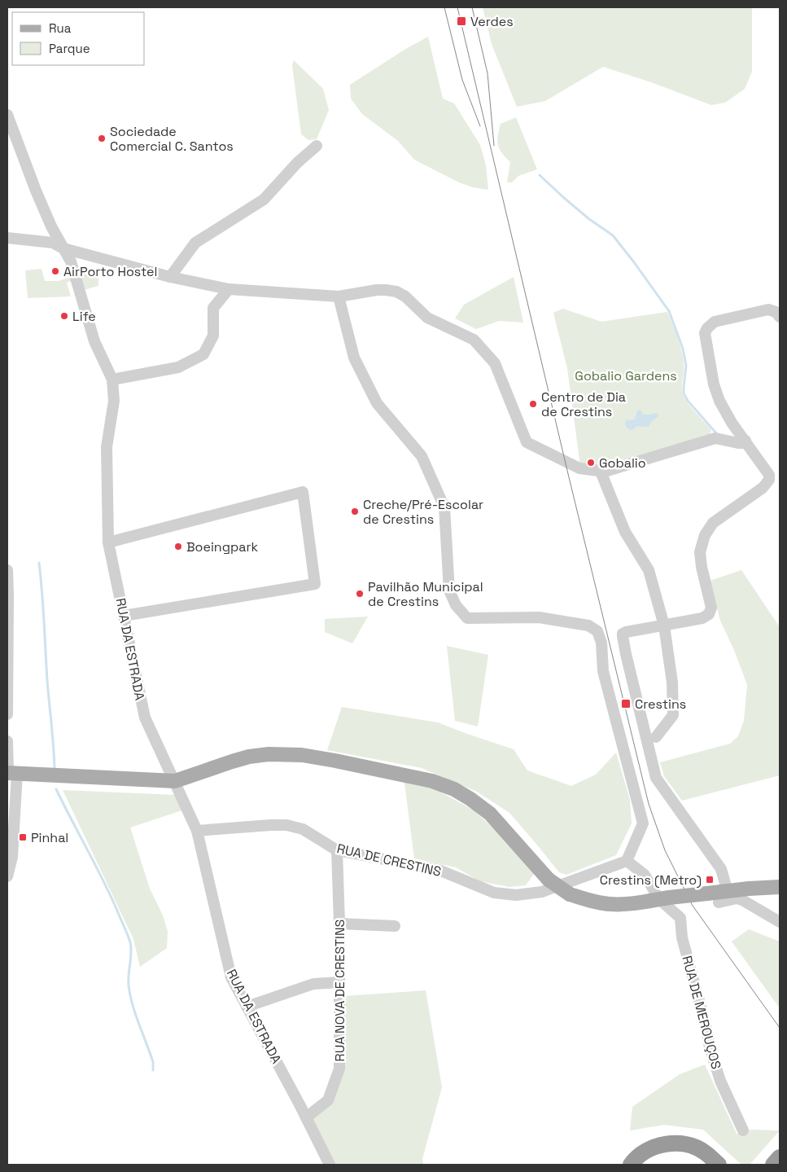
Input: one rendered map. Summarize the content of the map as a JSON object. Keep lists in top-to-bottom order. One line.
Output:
{"streets":{"street":["RUA DA ESTRADA","RUA DE CRESTINS","RUA NOVA DE CRESTINS","RUA DE MEROUÇOS"]},"crossings":[["RUA DA ESTRADA","RUA DE CRESTINS"],["RUA DA ESTRADA","RUA NOVA DE CRESTINS"],["RUA DE CRESTINS","RUA NOVA DE CRESTINS"],["RUA DE CRESTINS","RUA DE MEROUÇOS"]],"parks":["Gobalio Gardens"],"places":{"transit":["Verdes","Crestins","Pinhal","Crestins (Metro)"],"other":["Sociedade Comercial C. Santos","AirPorto Hostel","Life","Centro de Dia de Crestins","Gobalio","Creche/Pré-Escolar de Crestins","Boeingpark","Pavilhão Municipal de Crestins"]},"legend":["Rua","Parque"]}
